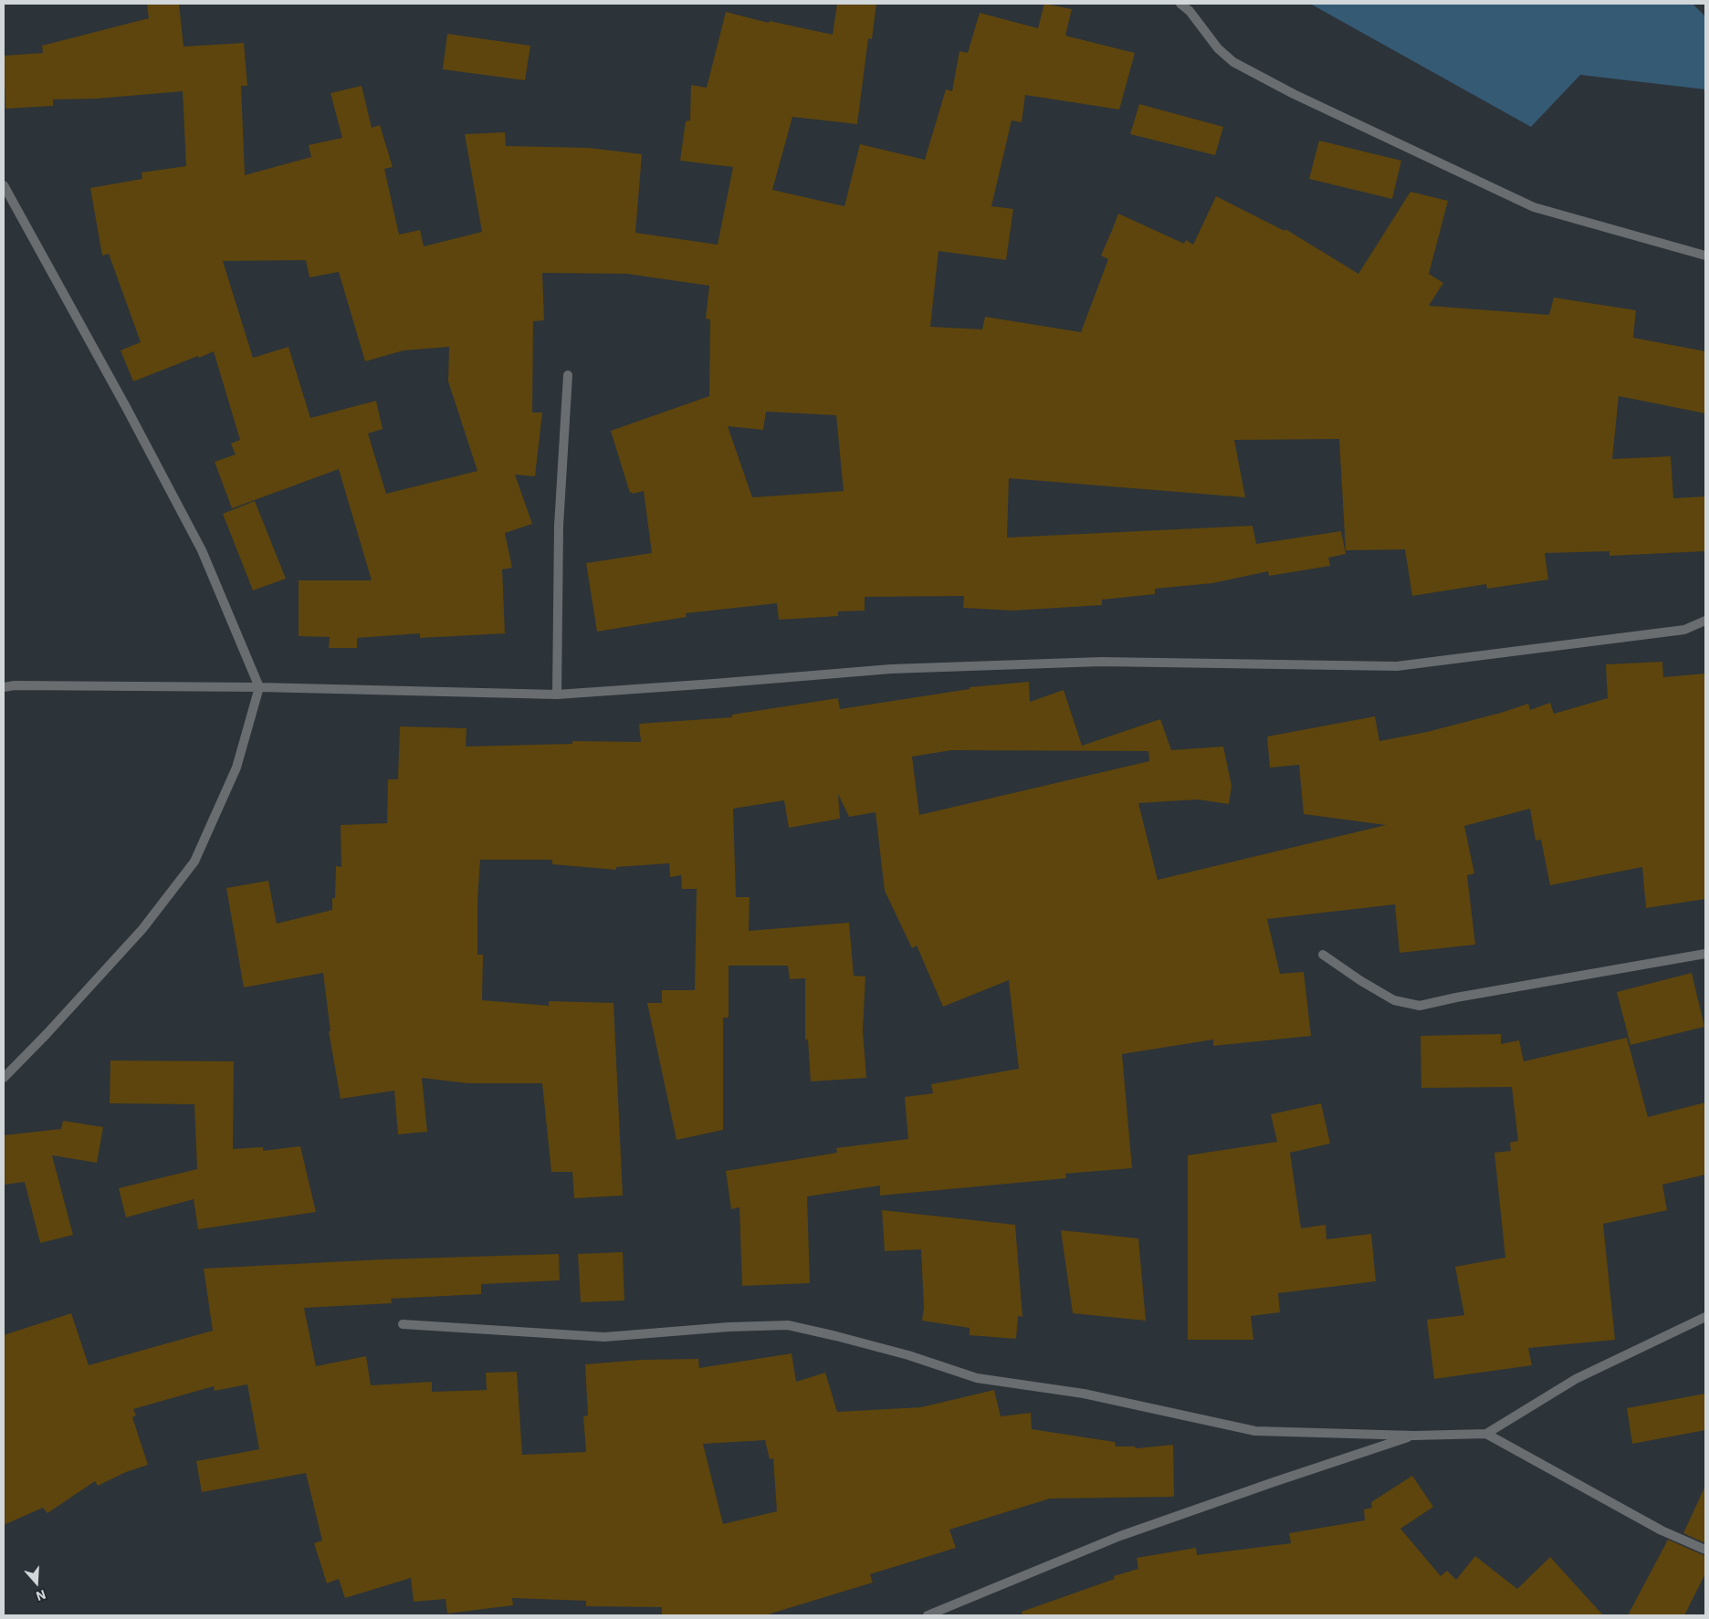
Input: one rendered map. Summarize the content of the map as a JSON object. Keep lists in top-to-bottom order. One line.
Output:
{"north":"bottom"}
